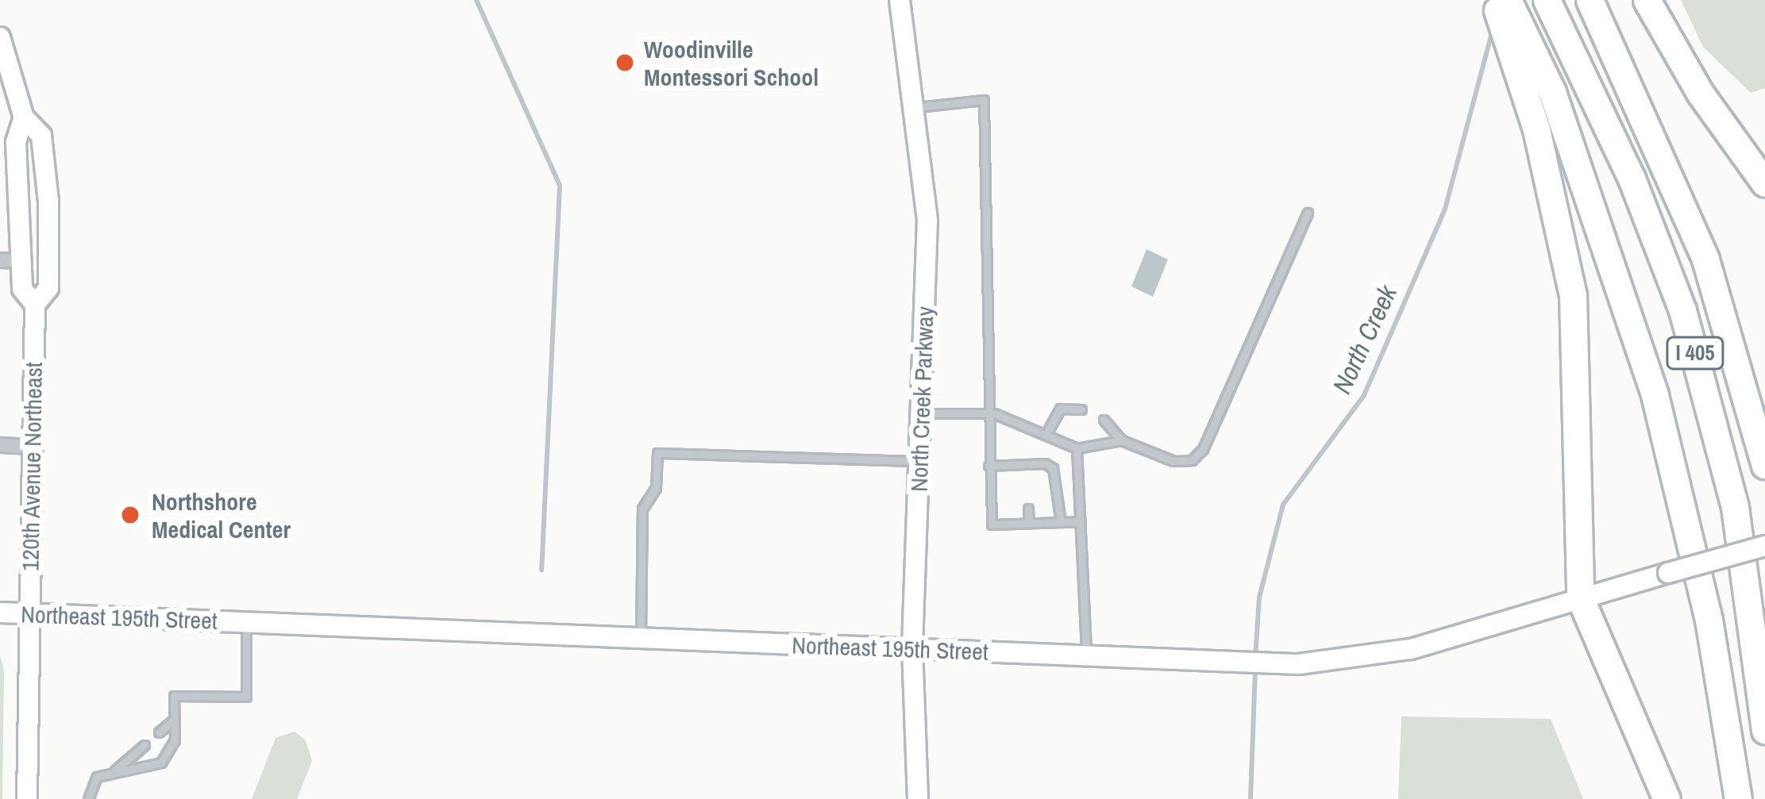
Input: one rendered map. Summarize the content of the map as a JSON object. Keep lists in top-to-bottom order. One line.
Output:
{"streets":{"highway":["I 405"],"main road":["North Creek Parkway","120th Avenue Northeast","Northeast 195th Street"]},"crossings":[["North Creek Parkway","Northeast 195th Street"],["120th Avenue Northeast","Northeast 195th Street"]],"water":["North Creek"],"places":["Woodinville Montessori School","Northshore Medical Center"]}
